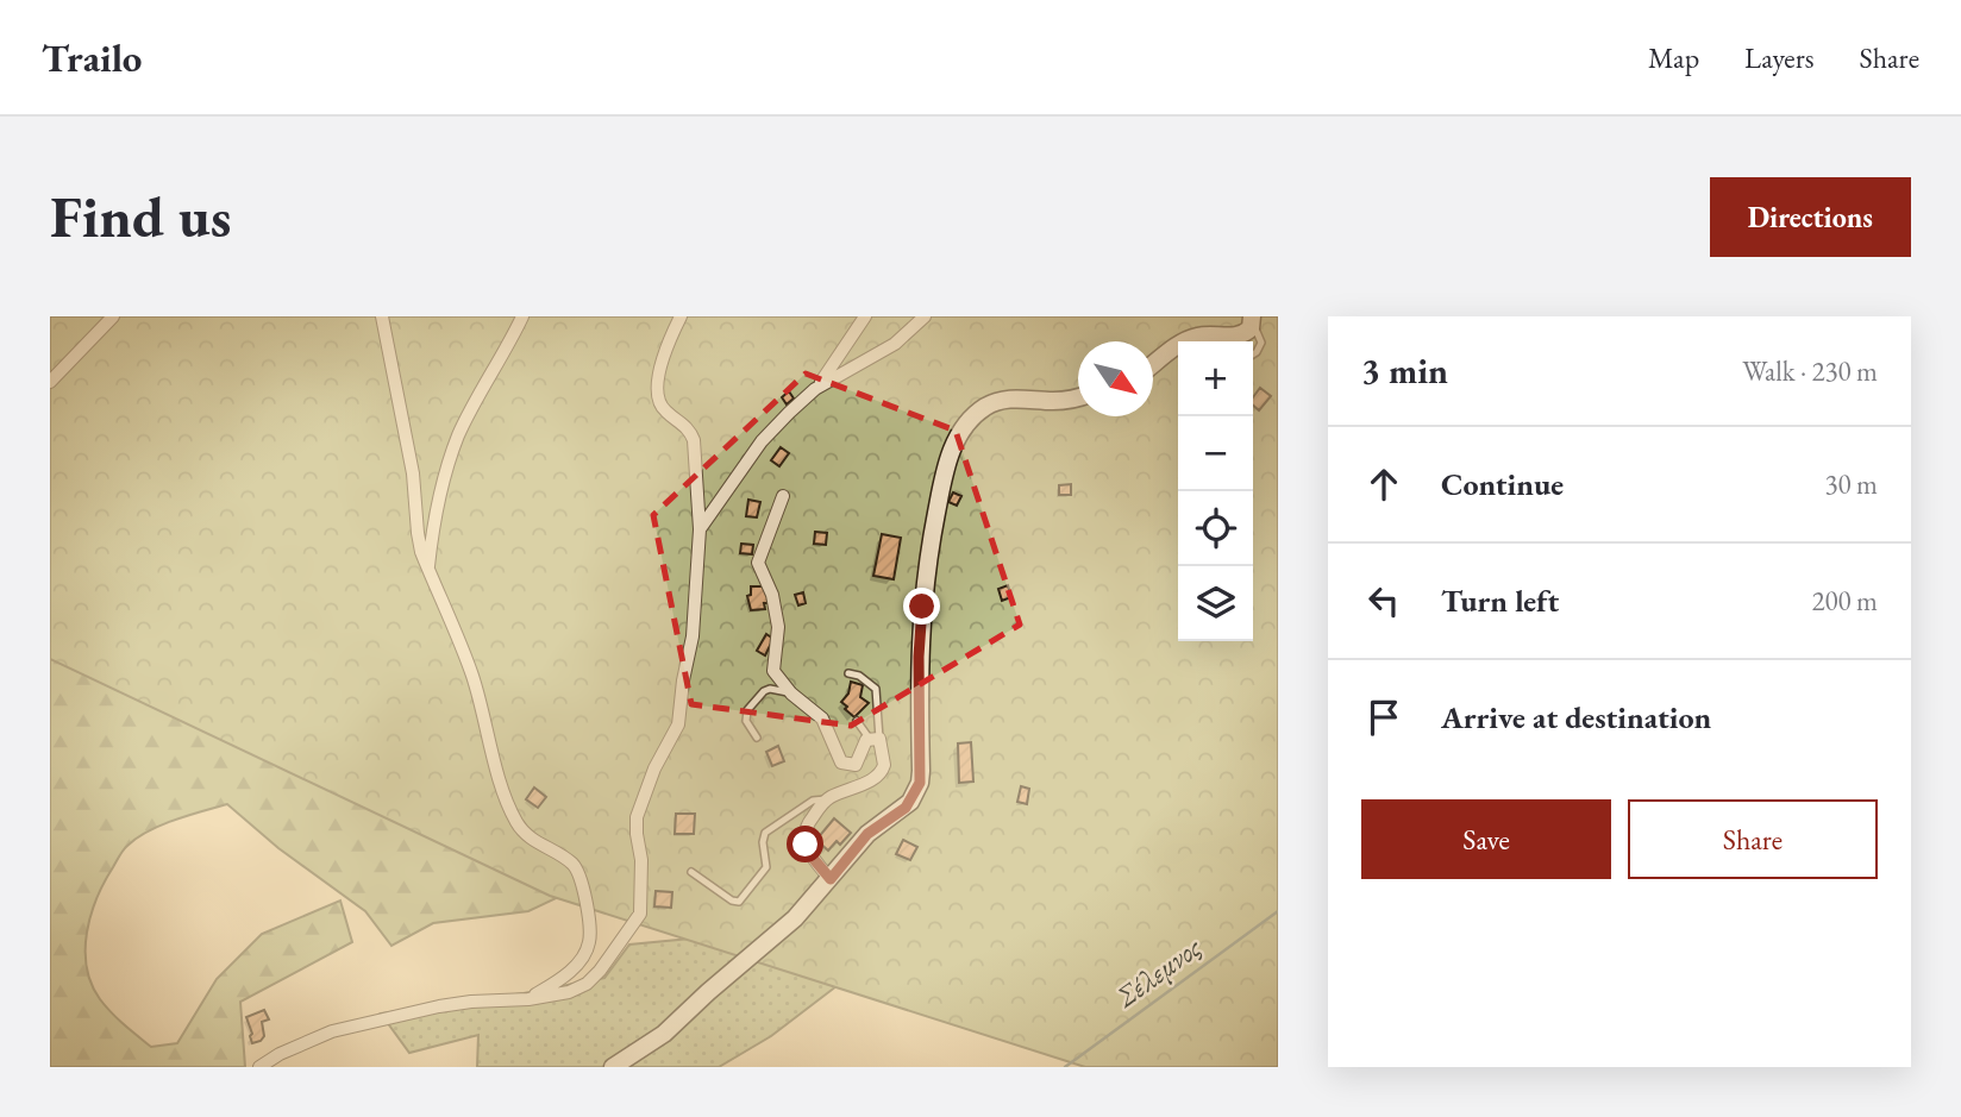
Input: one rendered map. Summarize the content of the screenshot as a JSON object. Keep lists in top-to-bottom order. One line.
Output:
{"water":["Σέλεμνος"],"north":"bottom right","page":{"header":"Trailo","nav":["Map","Layers","Share"],"buttons":["Directions",["Save","Share"]],"title":"Find us","heading":["3 min","Walk · 230 m"],"map_buttons":["+","−"],"list":[["Continue","30 m"],["Turn left","200 m"],"Arrive at destination"]}}
